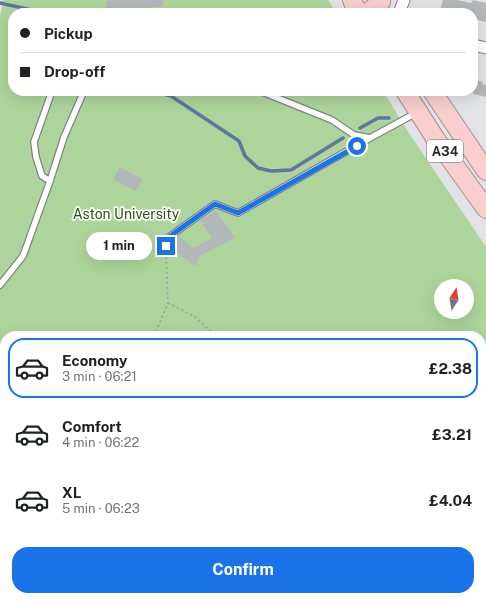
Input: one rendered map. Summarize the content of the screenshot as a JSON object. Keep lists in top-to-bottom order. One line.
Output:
{"streets":{"highway":["A34"]},"parks":["Aston University"],"north":"top","page":{"banner":["Pickup","Drop-off"],"bubble":"1 min","list":[{"name":"Economy","note":"3 min · 06:21","value":"£2.38"},{"name":"Comfort","note":"4 min · 06:22","value":"£3.21"},{"name":"XL","note":"5 min · 06:23","value":"£4.04"}],"buttons":"Confirm"}}
